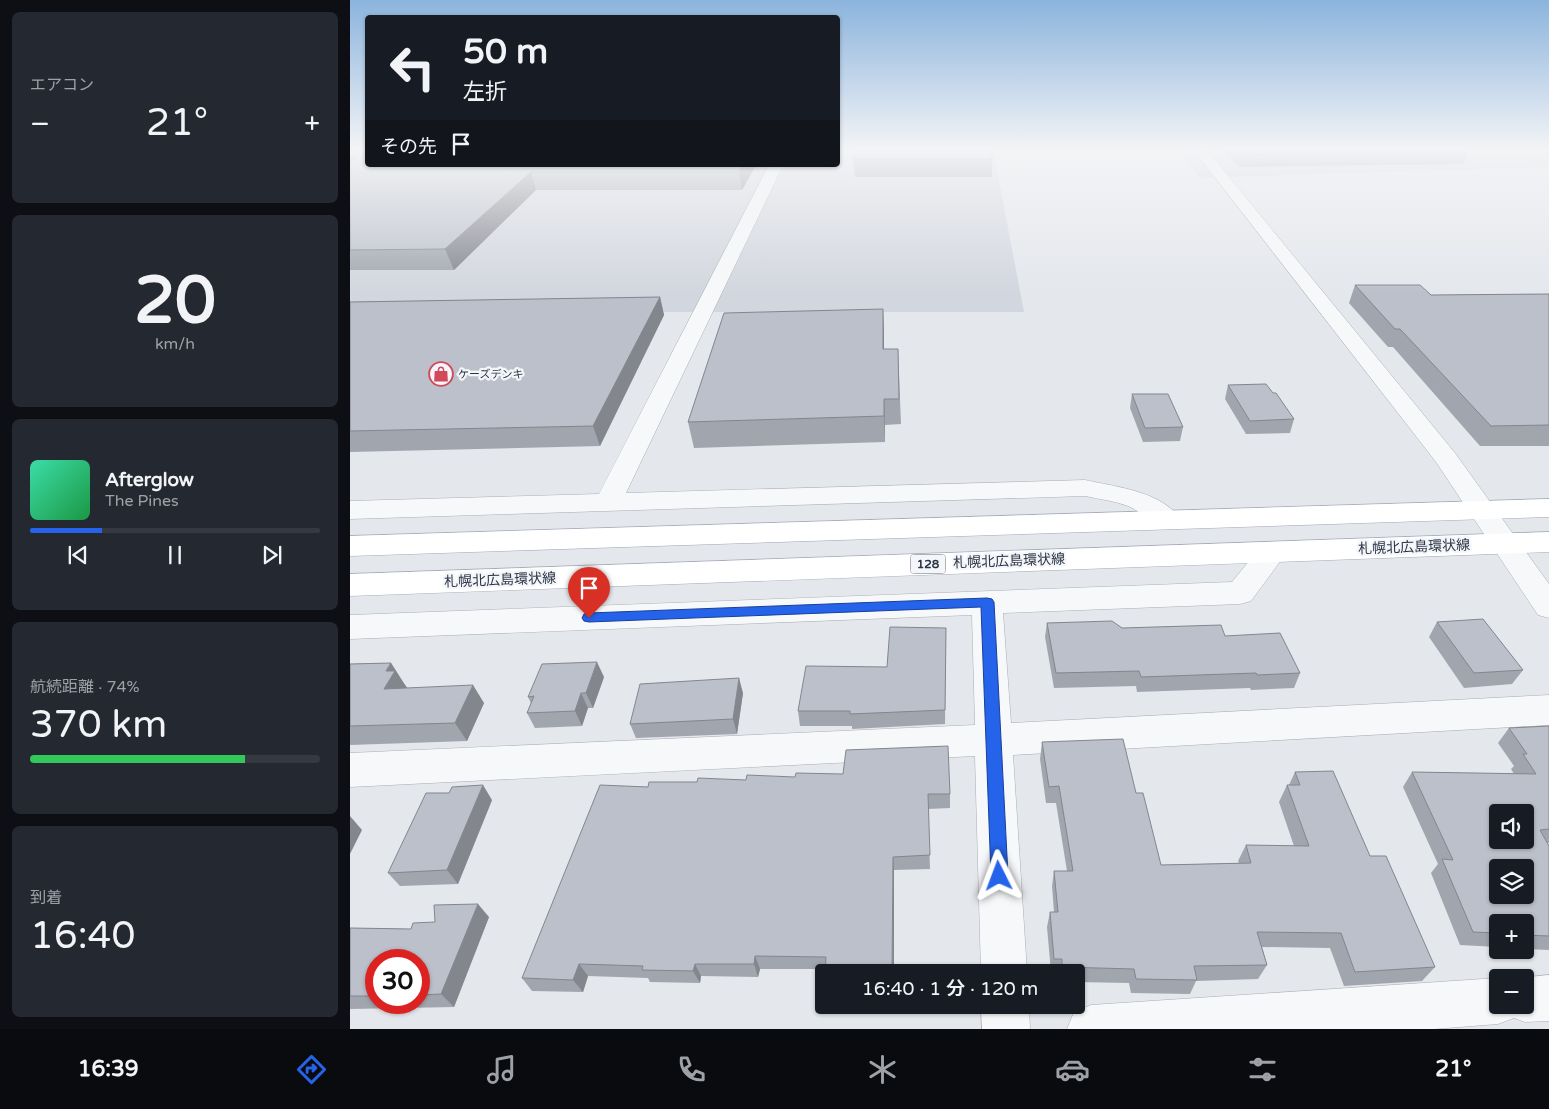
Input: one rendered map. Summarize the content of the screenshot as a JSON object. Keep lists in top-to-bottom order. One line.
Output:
{"streets":{"main road":["札幌北広島環状線","128"]},"places":{"shop":["ケーズデンキ"]},"page":{"tile":["エアコン",["20","km/h"],["航続距離 · 74%","370 km"],["到着","16:40"]],"turn":["50 m","左折"],"heat":["−","21°","+"],"then":"その先","song":["Afterglow","The Pines"],"map_buttons":["+","−"],"limit":"30","trip":"16:40 · 1 分 · 120 m","tabs":["16:39","21°"]}}
